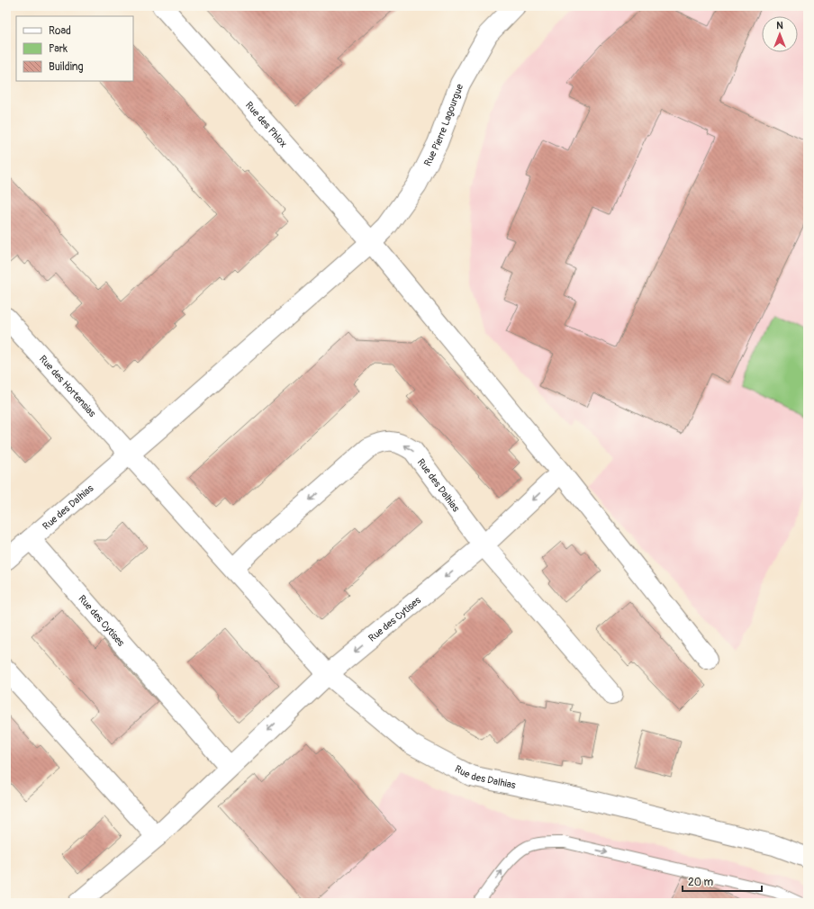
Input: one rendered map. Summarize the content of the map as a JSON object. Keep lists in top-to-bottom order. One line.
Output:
{"streets":{"street":["Rue des Phlox","Rue Pierre Lagourgue","Rue des Hortensias","Rue des Dalhias","Rue des Cytises"]},"crossings":[["Rue des Phlox","Rue Pierre Lagourgue"],["Rue des Phlox","Rue des Dalhias"],["Rue des Phlox","Rue des Cytises"],["Rue Pierre Lagourgue","Rue des Dalhias"],["Rue des Hortensias","Rue des Dalhias"],["Rue des Dalhias","Rue des Cytises"]],"one_way":["Rue des Cytises"],"legend":["Road","Park","Building"],"scale_bar":"20 m","north":"top"}
